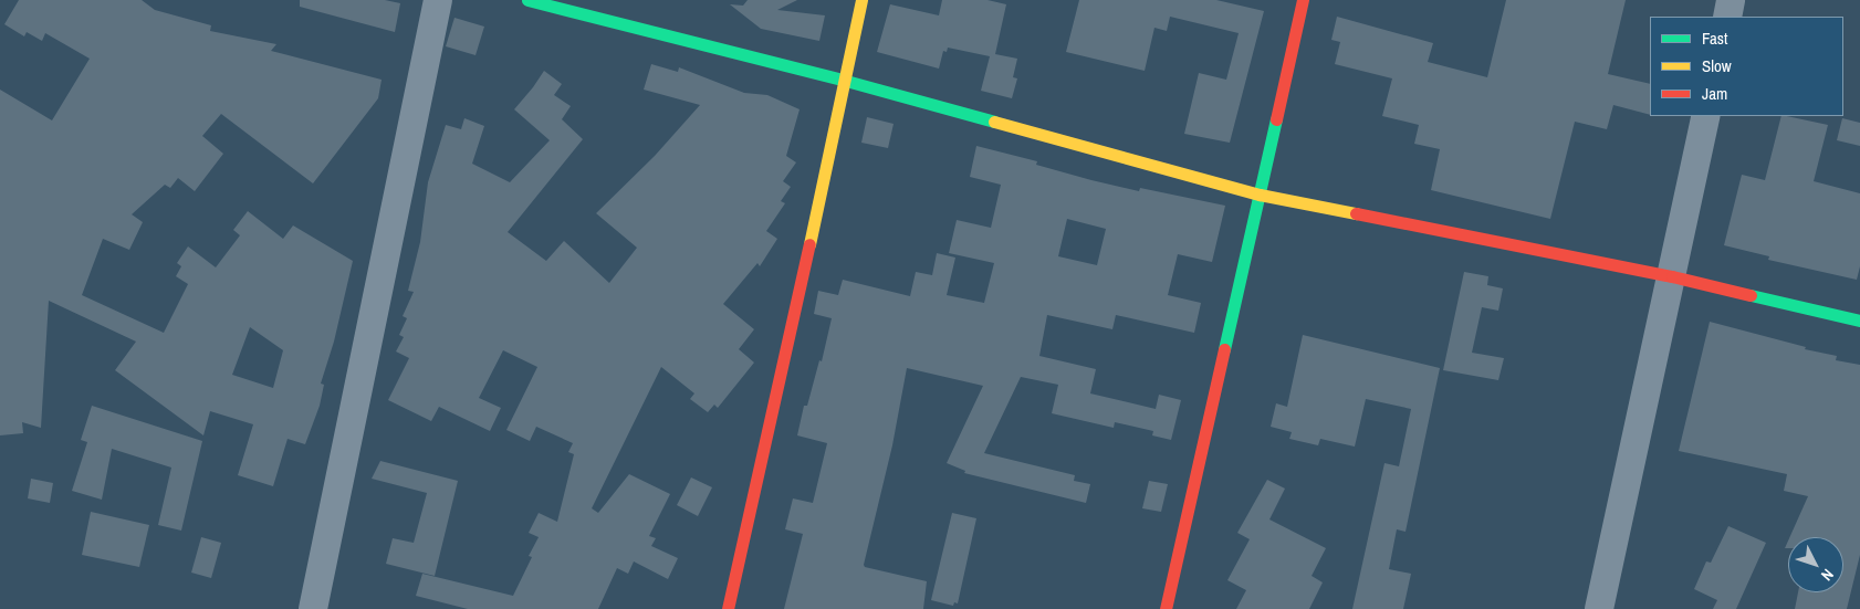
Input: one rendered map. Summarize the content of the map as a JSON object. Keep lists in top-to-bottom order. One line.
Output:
{"legend":["Fast","Slow","Jam"],"north":"bottom right"}
